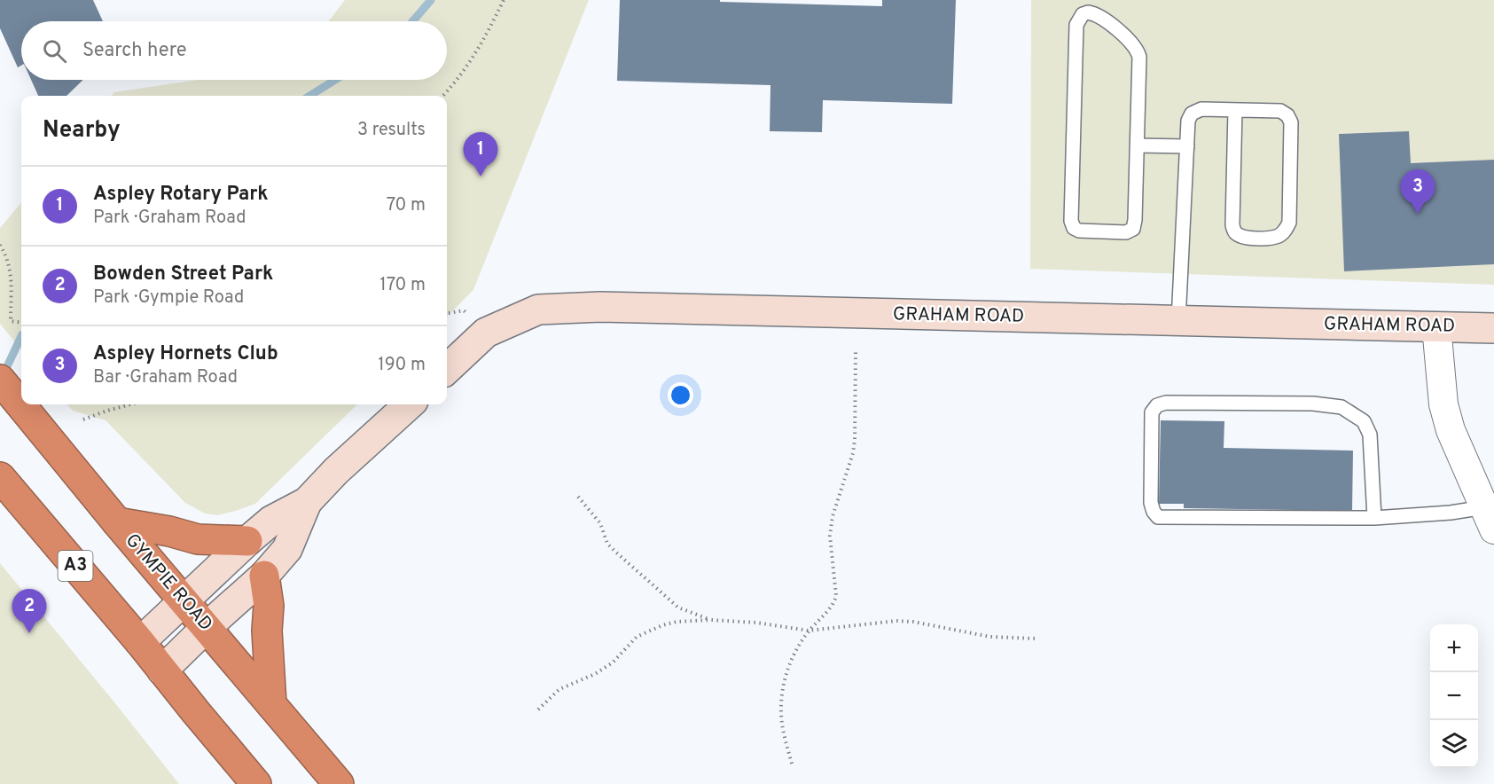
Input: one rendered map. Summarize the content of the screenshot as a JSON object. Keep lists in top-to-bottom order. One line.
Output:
{"streets":{"highway":["A3","GYMPIE ROAD"],"street":["GRAHAM ROAD"]},"page":{"search":"Search here","heading":["Nearby","3 results"],"pins":["1","3","2"],"list":[{"mark":"1","name":"Aspley Rotary Park","note":"Park · Graham Road","value":"70 m"},{"mark":"2","name":"Bowden Street Park","note":"Park · Gympie Road","value":"170 m"},{"mark":"3","name":"Aspley Hornets Club","note":"Bar · Graham Road","value":"190 m"}],"map_buttons":["+","−"]}}
